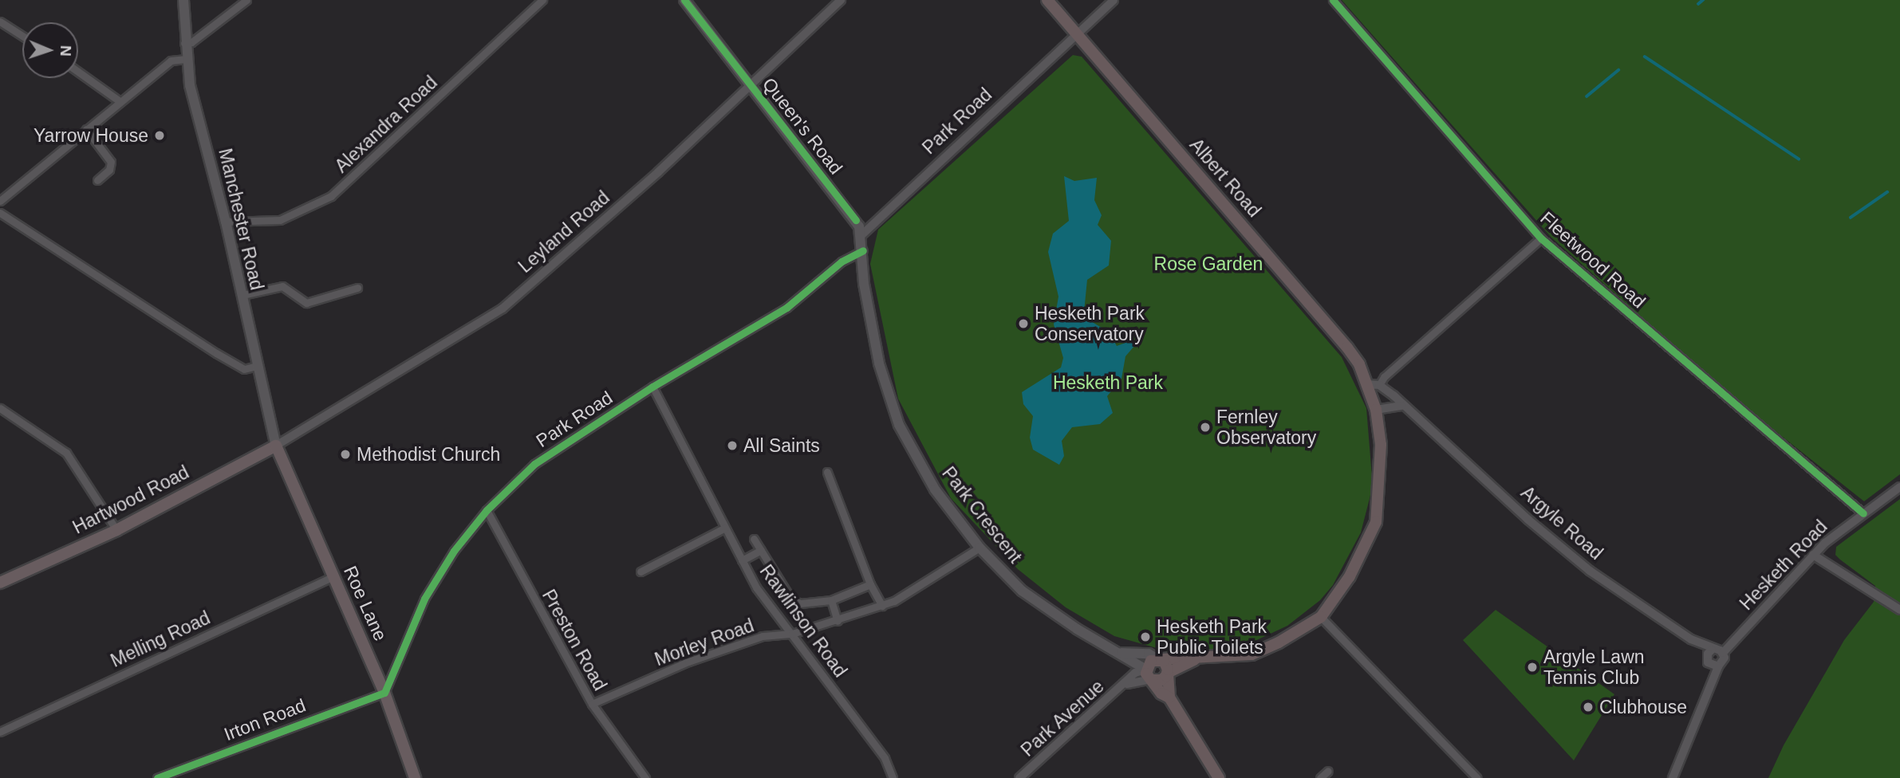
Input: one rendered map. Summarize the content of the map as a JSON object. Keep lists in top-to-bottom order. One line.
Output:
{"streets":{"highway":["Albert Road","Park Crescent"],"main road":["Queen's Road","Manchester Road","Hartwood Road","Roe Lane"],"street":["Park Road","Alexandra Road","Leyland Road","Fleetwood Road","Argyle Road","Hesketh Road","Rawlinson Road","Melling Road","Preston Road","Morley Road","Park Avenue","Irton Road"]},"crossings":[["Park Road","Queen's Road"],["Park Road","Albert Road"],["Park Road","Roe Lane"],["Park Road","Rawlinson Road"],["Park Road","Preston Road"],["Park Road","Irton Road"],["Alexandra Road","Manchester Road"],["Queen's Road","Leyland Road"],["Queen's Road","Park Crescent"],["Albert Road","Park Crescent"],["Albert Road","Argyle Road"],["Manchester Road","Leyland Road"],["Manchester Road","Hartwood Road"],["Manchester Road","Roe Lane"],["Leyland Road","Hartwood Road"],["Leyland Road","Roe Lane"],["Fleetwood Road","Hesketh Road"],["Hartwood Road","Roe Lane"],["Park Crescent","Argyle Road"],["Park Crescent","Morley Road"],["Park Crescent","Park Avenue"],["Argyle Road","Hesketh Road"],["Roe Lane","Melling Road"],["Roe Lane","Irton Road"],["Rawlinson Road","Morley Road"],["Preston Road","Morley Road"]],"parks":["Rose Garden","Hesketh Park"],"places":["Yarrow House","Hesketh Park Conservatory","Fernley Observatory","All Saints","Methodist Church","Hesketh Park Public Toilets","Argyle Lawn Tennis Club","Clubhouse"],"north":"right"}
